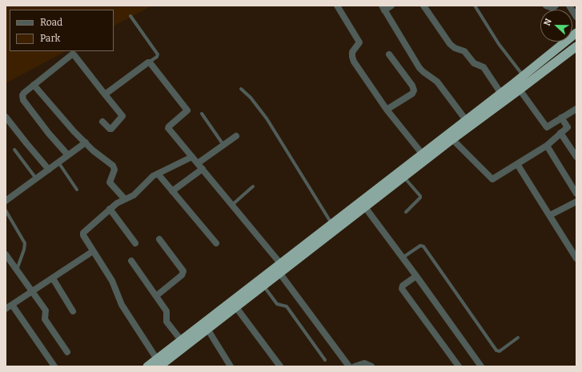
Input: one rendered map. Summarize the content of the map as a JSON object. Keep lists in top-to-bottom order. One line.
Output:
{"legend":["Road","Park"],"north":"left"}
